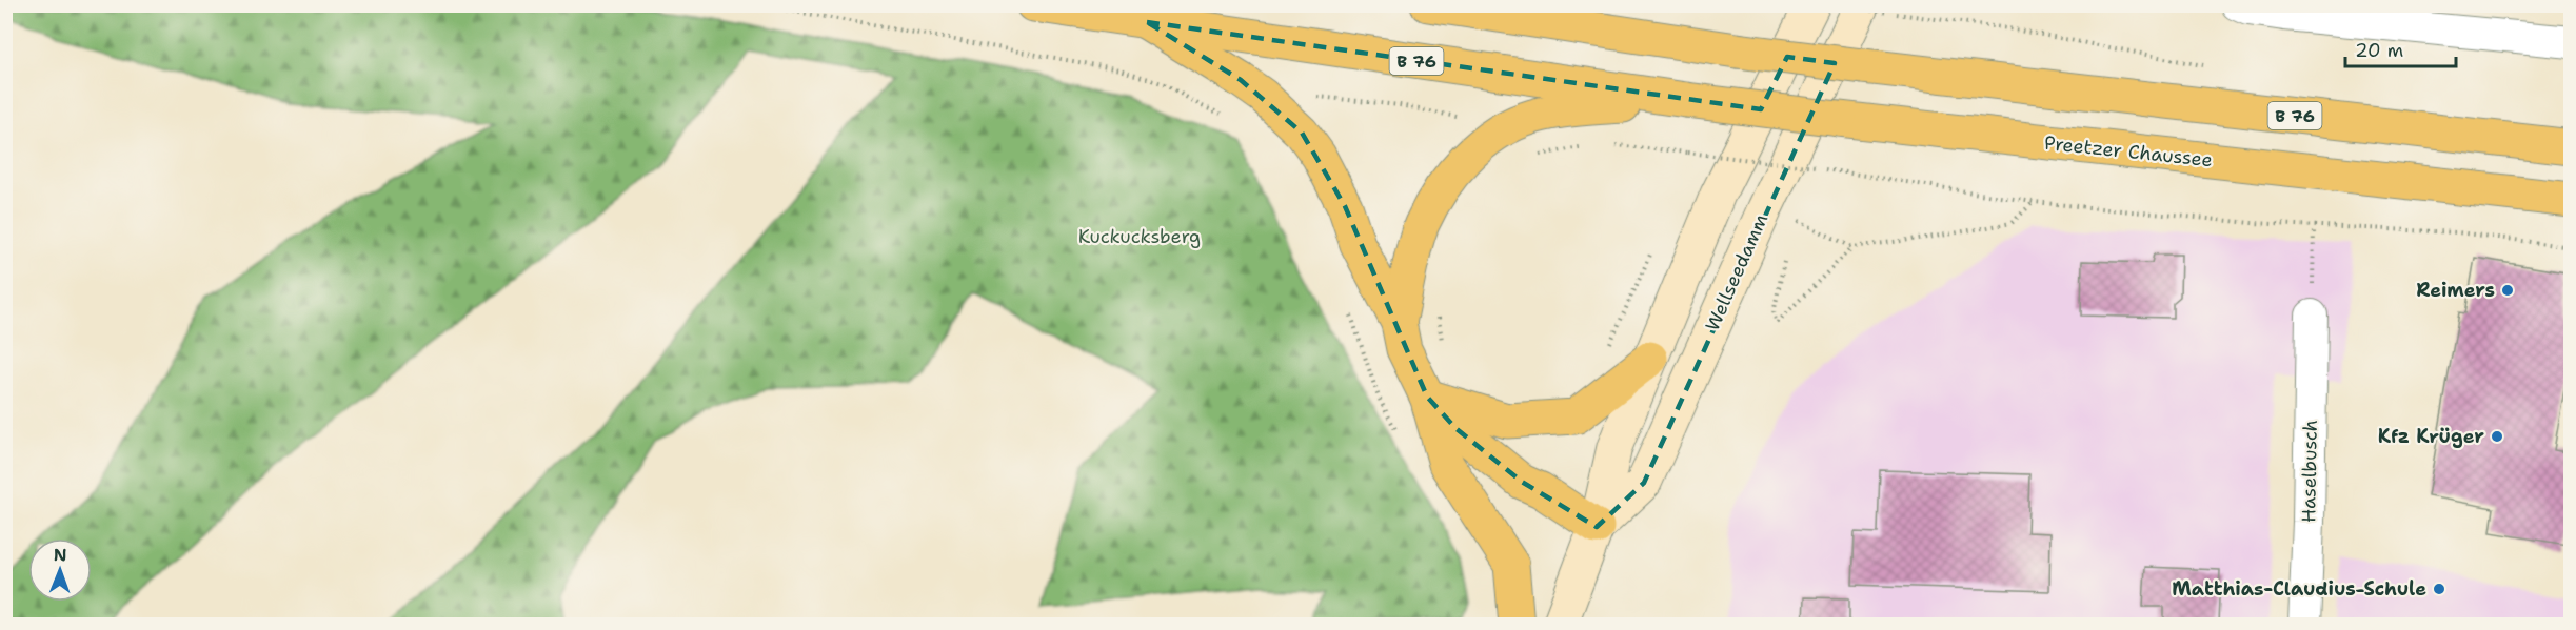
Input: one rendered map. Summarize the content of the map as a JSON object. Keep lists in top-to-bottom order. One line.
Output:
{"streets":{"highway":["B 76","Preetzer Chaussee"],"main road":["Wellseedamm"],"street":["Haselbusch"]},"crossings":[["B 76","Preetzer Chaussee"]],"parks":["Kuckucksberg"],"places":["Reimers","Kfz Krüger","Matthias-Claudius-Schule"],"scale_bar":"20 m","north":"top"}
